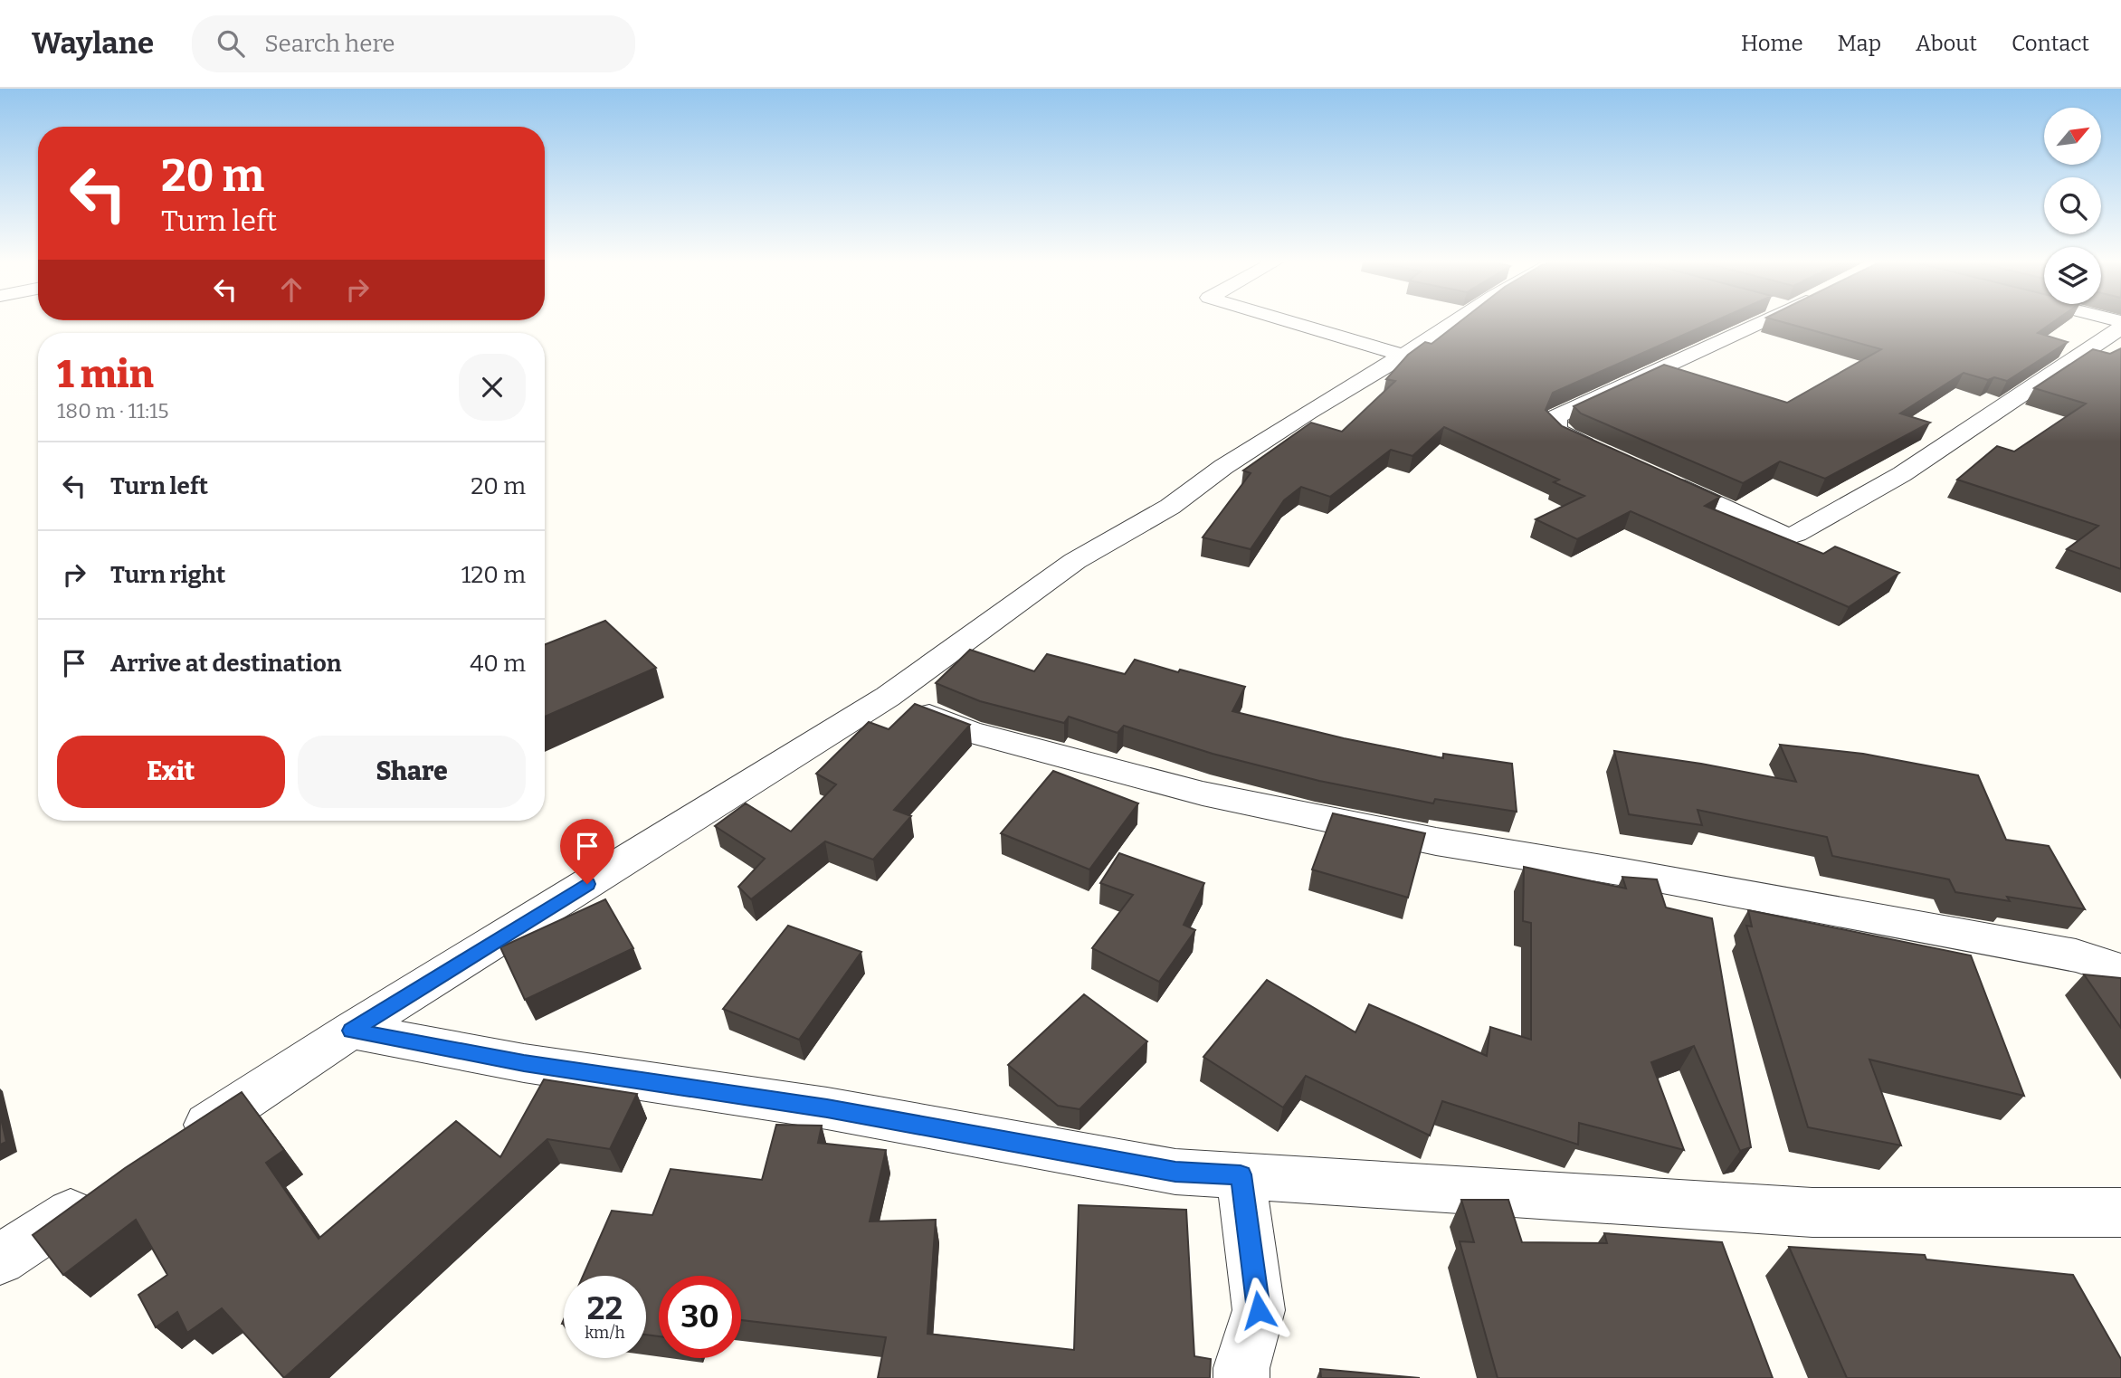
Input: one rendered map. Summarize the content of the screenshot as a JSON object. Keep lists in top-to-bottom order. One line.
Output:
{"north":"top right","page":{"header":"Waylane","search":"Search here","nav":["Home","Map","About","Contact"],"turn":["20 m","Turn left"],"heading":["1 min","180 m · 11:15"],"list":[{"name":"Turn left","value":"20 m"},{"name":"Turn right","value":"120 m"},{"name":"Arrive at destination","value":"40 m"}],"buttons":["Exit","Share"],"speed":"22 km/h","limit":"30"}}
